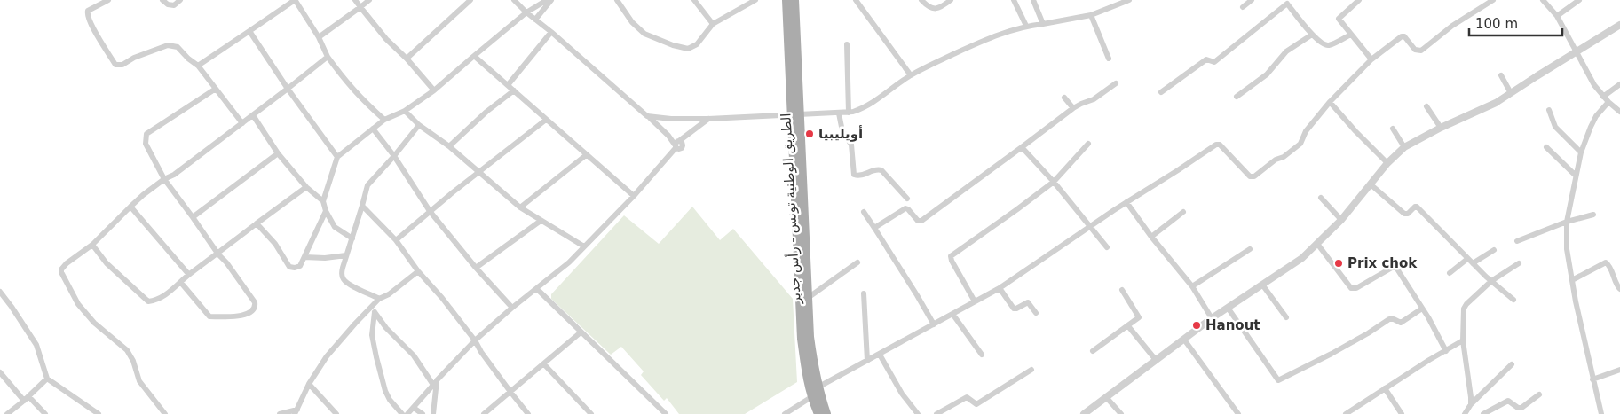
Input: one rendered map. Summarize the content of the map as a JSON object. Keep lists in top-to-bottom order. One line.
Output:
{"streets":{"main road":["الطريق الوطنية تونس - رأس جدير"]},"places":["أويليبيا","Prix chok","Hanout"],"scale_bar":"100 m"}
